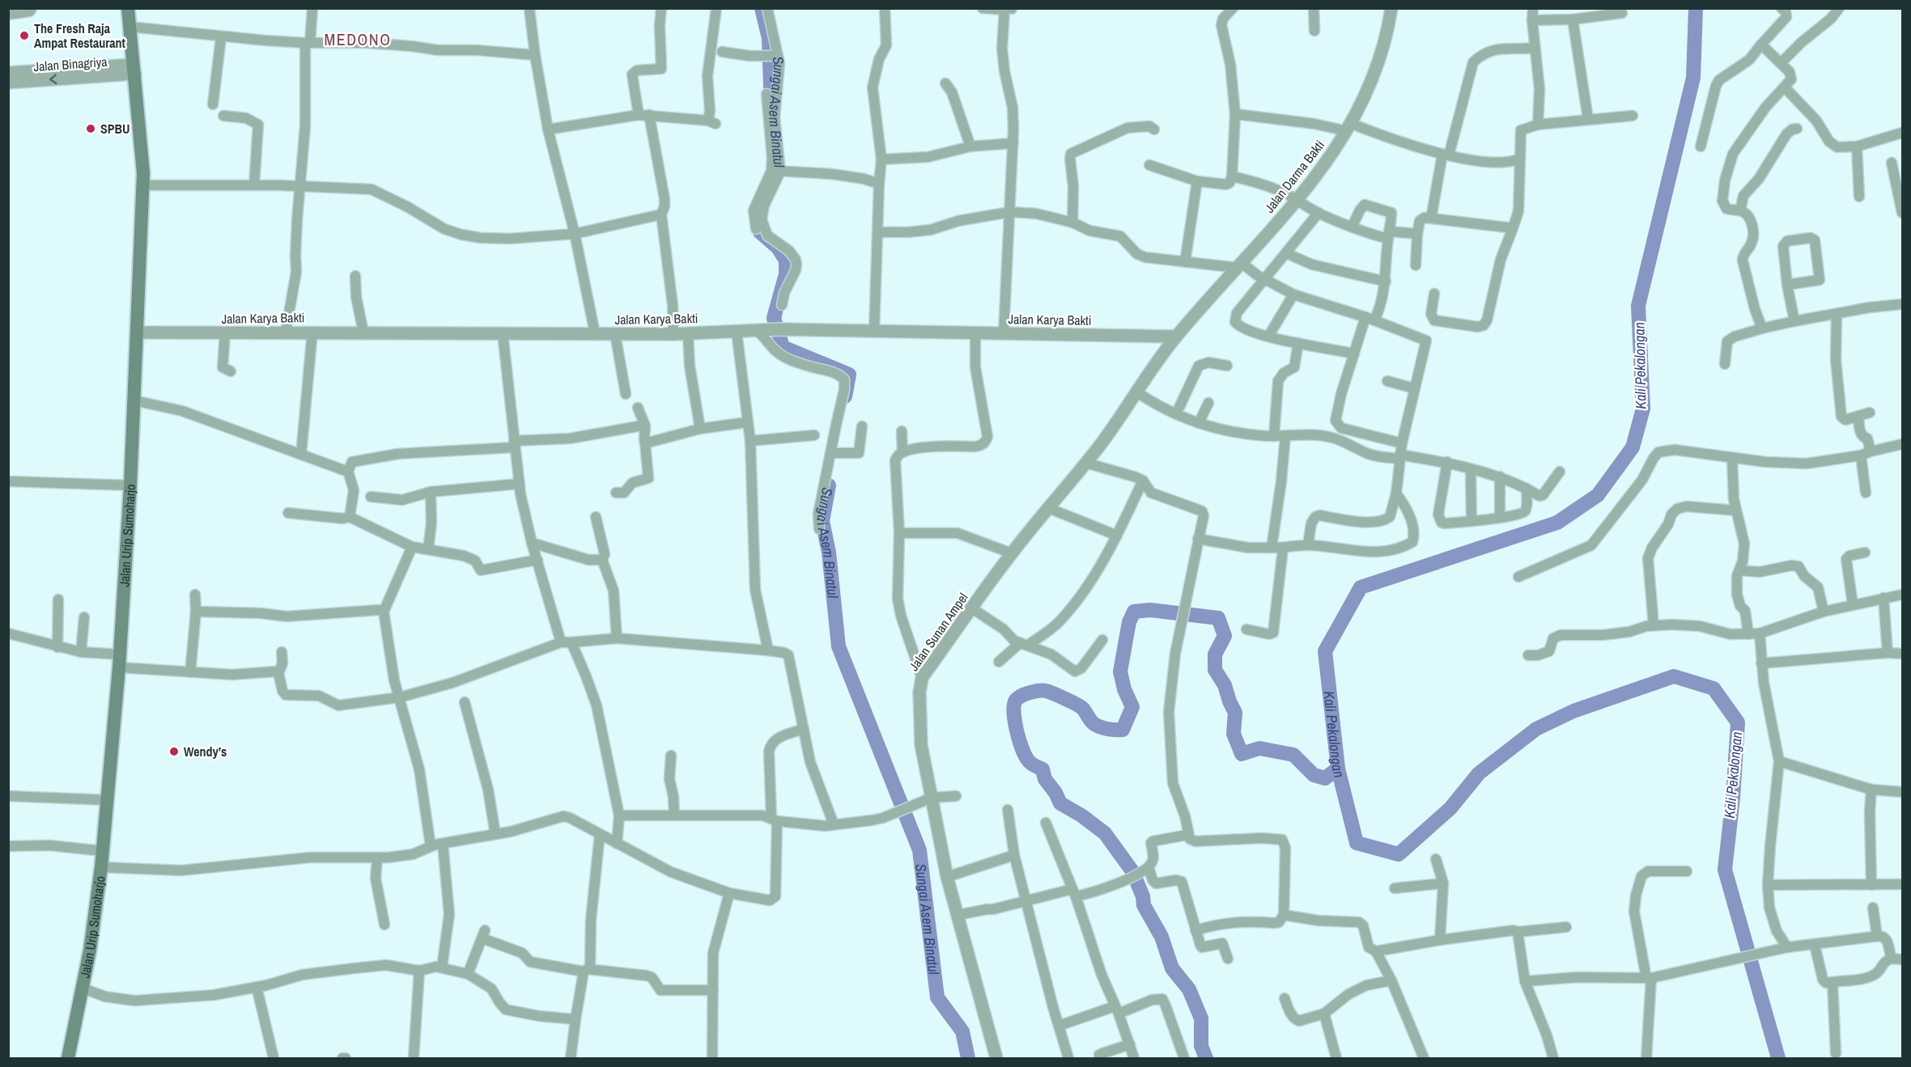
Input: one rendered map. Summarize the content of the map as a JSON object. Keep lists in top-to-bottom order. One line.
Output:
{"streets":{"main road":["Jalan Urip Sumoharjo"],"street":["Jalan Binagriya","Jalan Darma Bakti","Jalan Karya Bakti","Jalan Sunan Ampel"]},"crossings":[["Jalan Binagriya","Jalan Urip Sumoharjo"],["Jalan Darma Bakti","Jalan Karya Bakti"],["Jalan Darma Bakti","Jalan Sunan Ampel"],["Jalan Karya Bakti","Jalan Urip Sumoharjo"],["Jalan Karya Bakti","Jalan Sunan Ampel"]],"districts":["MEDONO"],"water":["Sungai Asem Binatul","Kali Pekalongan"],"places":["The Fresh Raja Ampat Restaurant","SPBU","Wendy’s"]}
